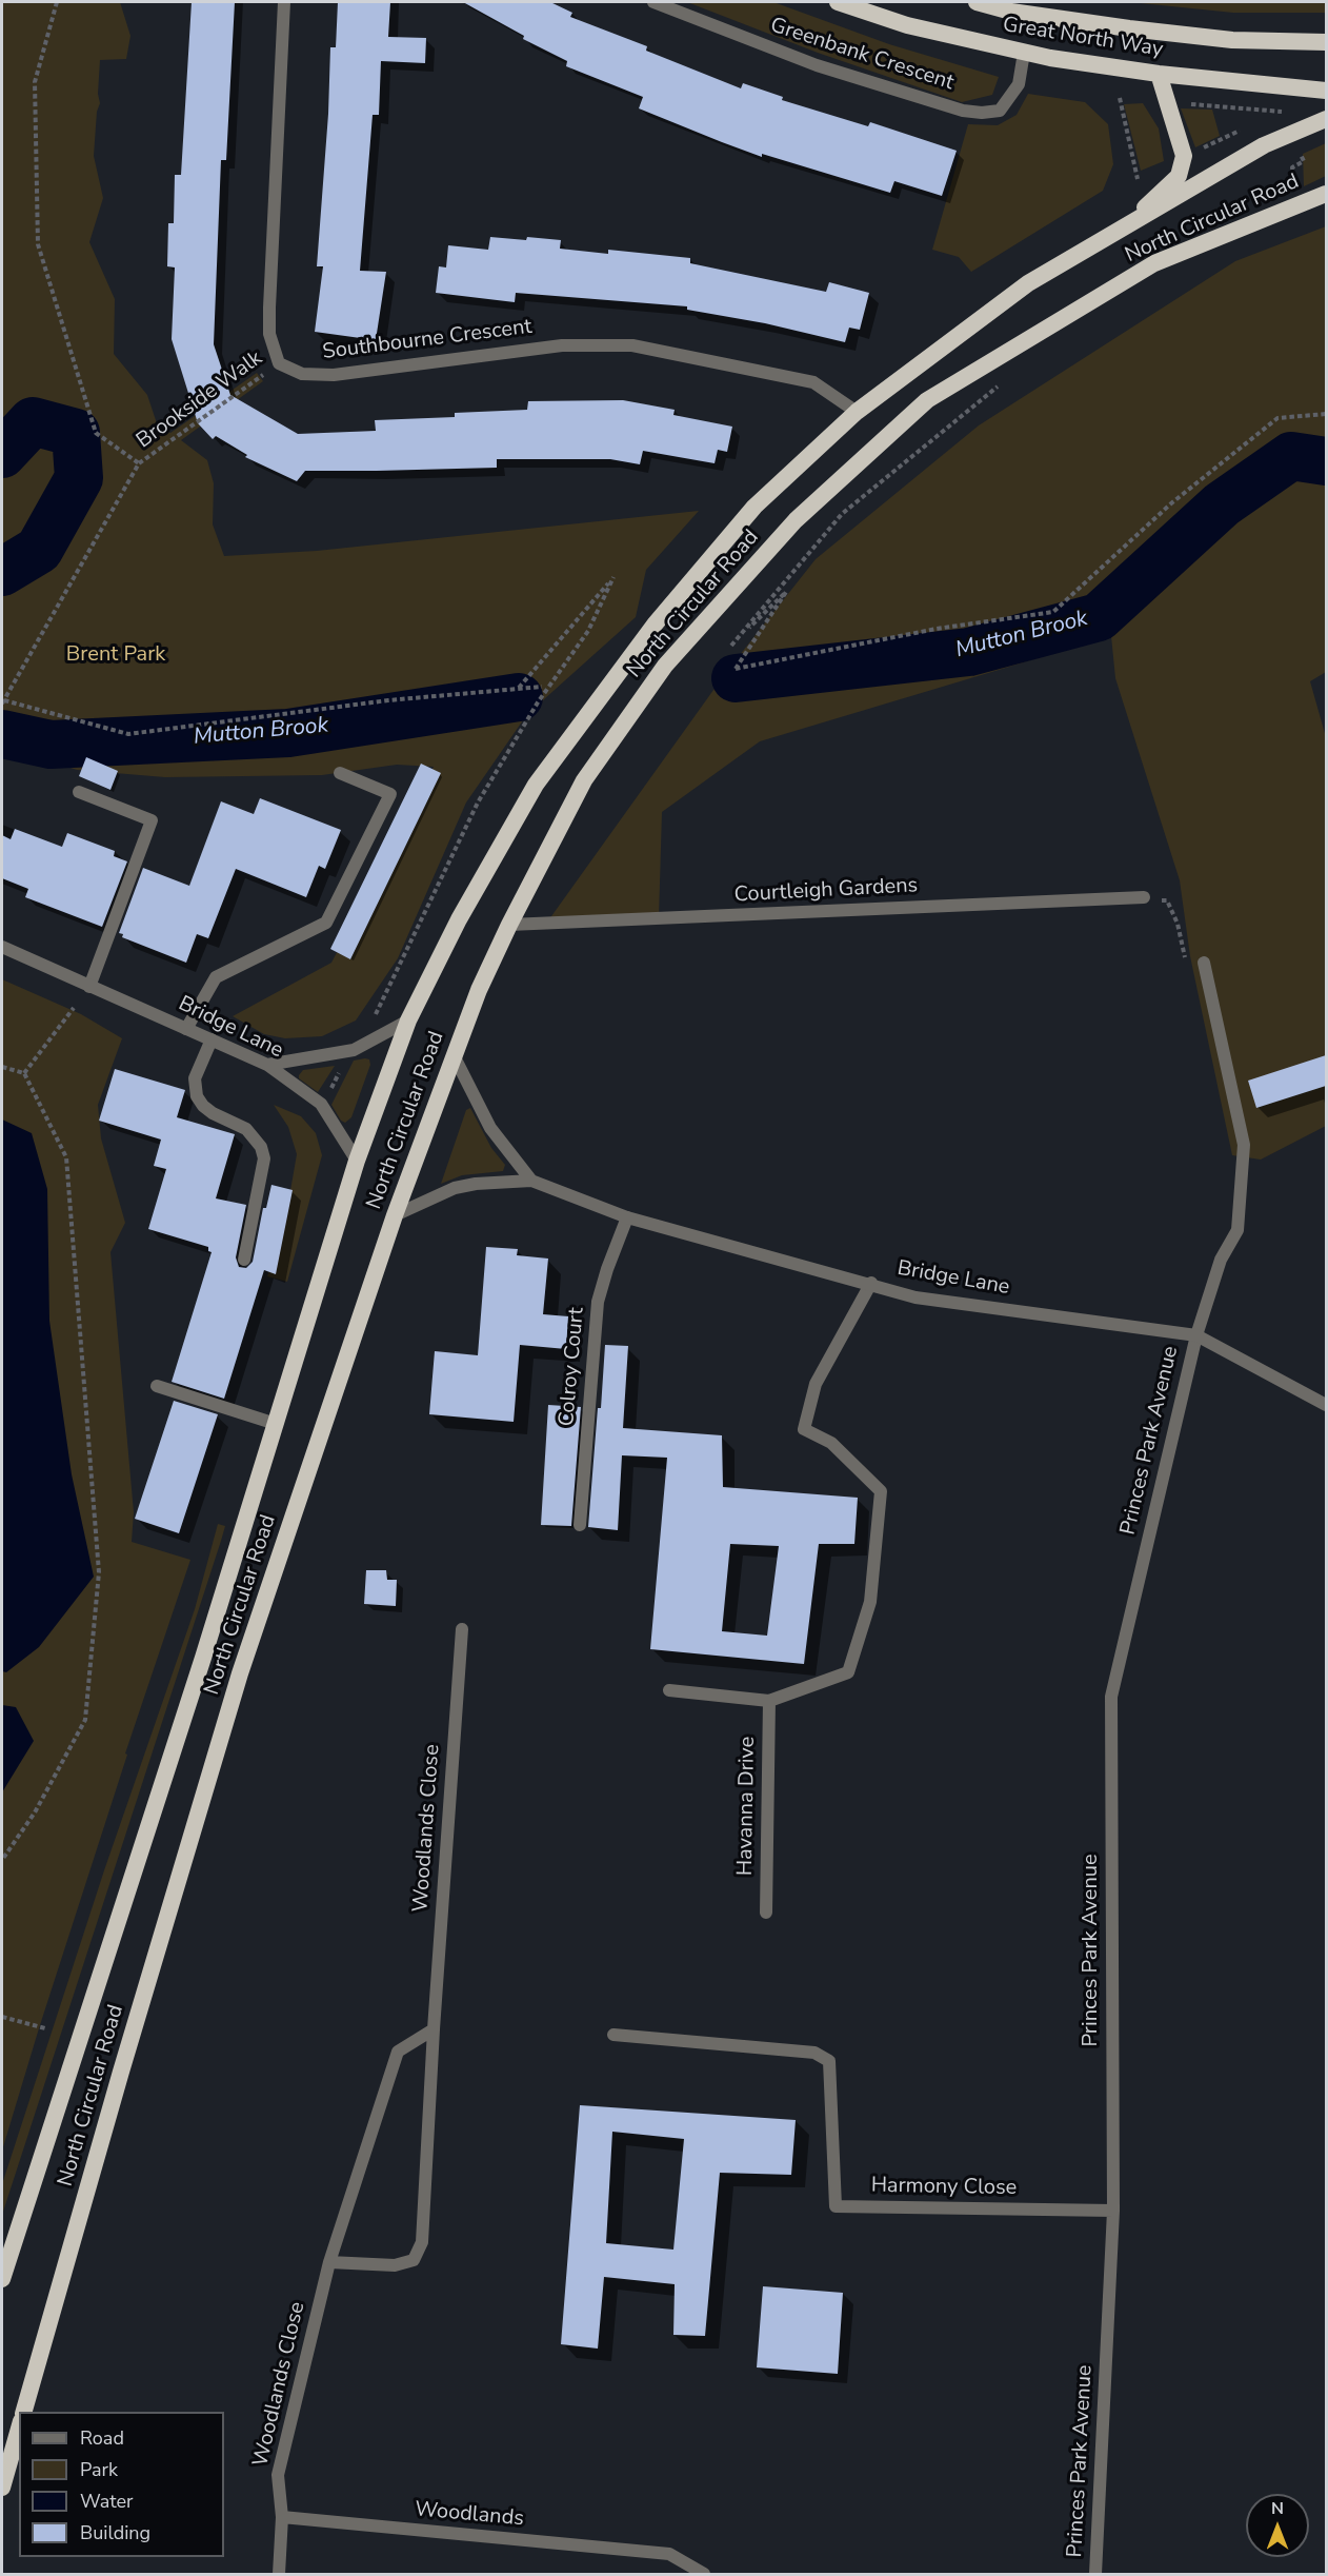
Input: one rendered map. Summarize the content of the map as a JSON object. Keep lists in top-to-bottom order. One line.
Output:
{"streets":{"highway":["Great North Way","North Circular Road"],"street":["Greenbank Crescent","Southbourne Crescent","Courtleigh Gardens","Bridge Lane","Colroy Court","Princes Park Avenue","Havanna Drive","Woodlands Close","Harmony Close","Woodlands"],"path":["Brookside Walk"]},"crossings":[["Great North Way","Greenbank Crescent"],["North Circular Road","Southbourne Crescent"],["North Circular Road","Courtleigh Gardens"],["North Circular Road","Bridge Lane"],["Southbourne Crescent","Brookside Walk"],["Bridge Lane","Colroy Court"],["Bridge Lane","Princes Park Avenue"],["Princes Park Avenue","Harmony Close"],["Woodlands Close","Woodlands"]],"water":["Mutton Brook"],"parks":["Brent Park"],"legend":["Road","Park","Water","Building"],"north":"top"}
